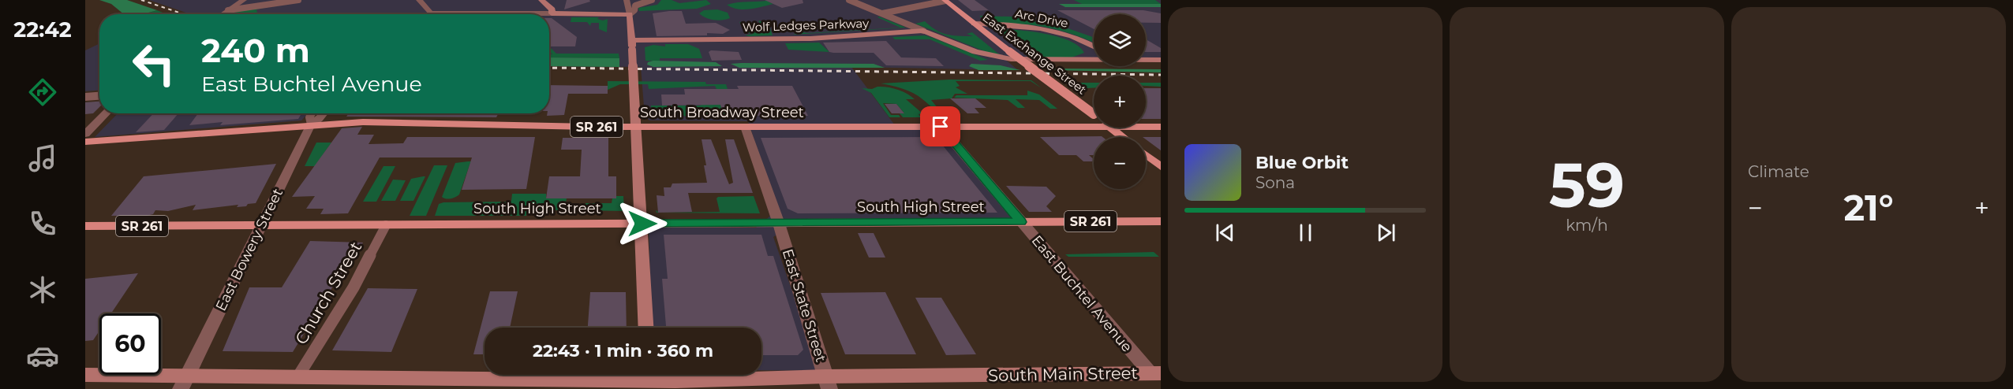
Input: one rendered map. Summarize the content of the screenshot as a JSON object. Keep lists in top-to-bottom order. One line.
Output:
{"streets":{"main road":["Arc Drive","Wolf Ledges Parkway","East Exchange Street","South Broadway Street","SR 261","South High Street","South Main Street"],"street":["East Bowery Street","Church Street","East Buchtel Avenue","East State Street"]},"crossings":[["Arc Drive","East Exchange Street"],["South Broadway Street","East Bowery Street"],["South Broadway Street","East Buchtel Avenue"],["South Broadway Street","East State Street"],["South High Street","East Bowery Street"],["South High Street","Church Street"],["South High Street","East Buchtel Avenue"],["South High Street","East State Street"],["East Bowery Street","South Main Street"],["Church Street","South Main Street"],["East Buchtel Avenue","South Main Street"],["East State Street","South Main Street"]],"page":{"tabs":"22:42","tile":[["59","km/h"],"Climate"],"map_buttons":["+","−"],"turn":["240 m","East Buchtel Avenue"],"song":["Blue Orbit","Sona"],"heat":["−","21°","+"],"limit":"60","trip":"22:43 · 1 min · 360 m"}}
